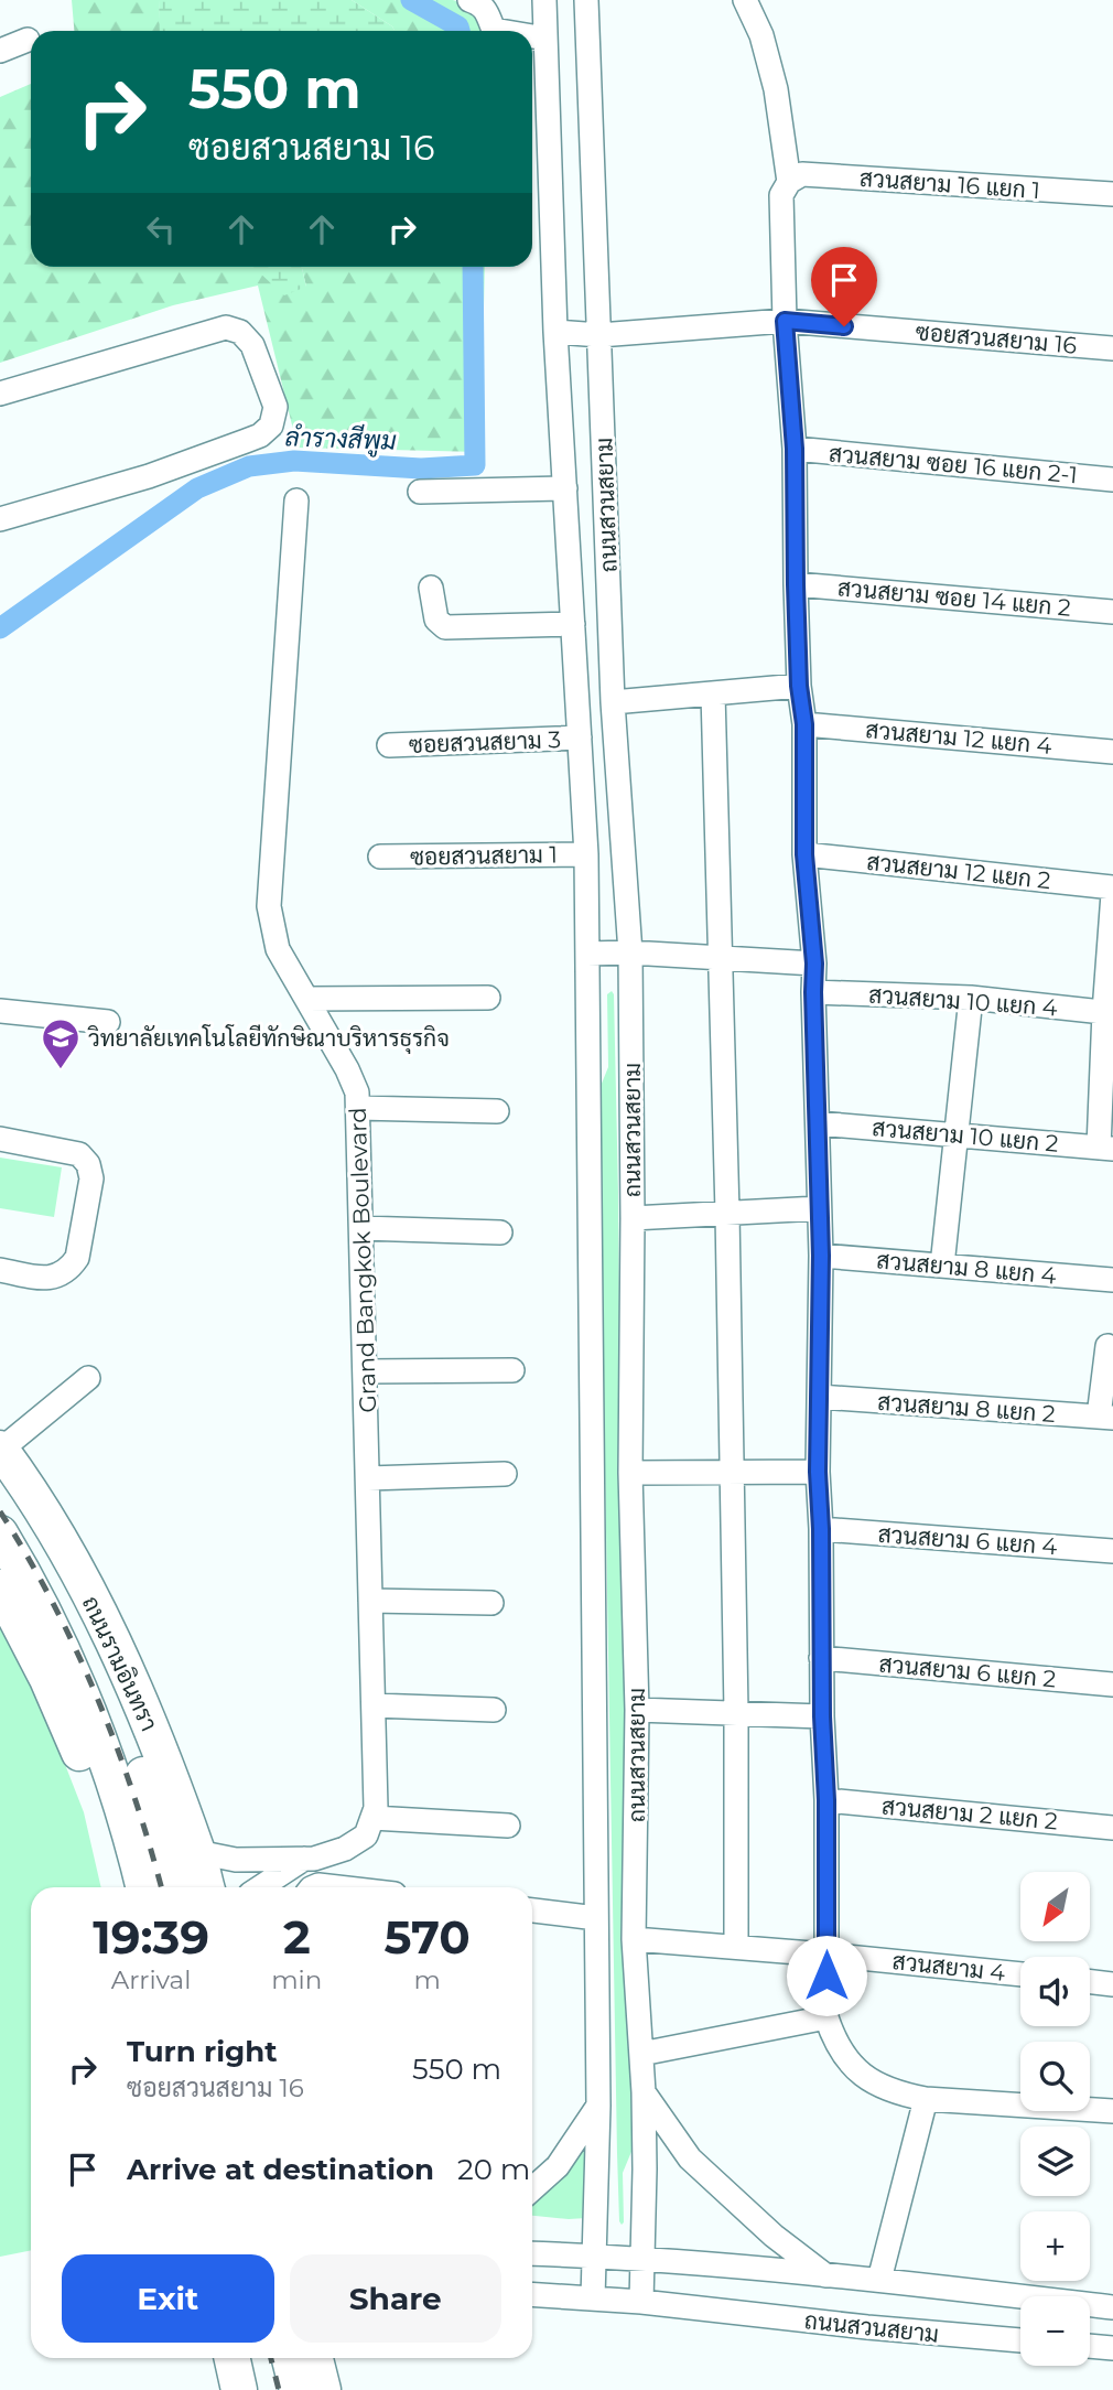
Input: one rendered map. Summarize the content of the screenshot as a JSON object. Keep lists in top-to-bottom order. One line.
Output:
{"streets":{"highway":["ถนนรามอินทรา"],"street":["สวนสยาม 16 แยก 1","ซอยสวนสยาม 16","สวนสยาม ซอย 16 แยก 2-1","ถนนสวนสยาม","สวนสยาม ซอย 14 แยก 2","สวนสยาม 12 แยก 4","ซอยสวนสยาม 3","ซอยสวนสยาม 1","สวนสยาม 12 แยก 2","สวนสยาม 10 แยก 4","สวนสยาม 10 แยก 2","Grand Bangkok Boulevard","สวนสยาม 8 แยก 4","สวนสยาม 8 แยก 2","สวนสยาม 6 แยก 4","สวนสยาม 6 แยก 2","สวนสยาม 2 แยก 2","สวนสยาม 4"]},"crossings":[["ซอยสวนสยาม 16","ถนนสวนสยาม"],["ถนนสวนสยาม","ซอยสวนสยาม 3"],["ถนนสวนสยาม","ซอยสวนสยาม 1"],["ถนนสวนสยาม","สวนสยาม 4"]],"water":["ลำรางสีพูม"],"places":{"school or university":["วิทยาลัยเทคโนโลยีทักษิณาบริหารธุรกิจ"]},"north":"bottom left","page":{"turn":["550 m","ซอยสวนสยาม 16"],"map_buttons":["+","−"],"eta":["19:39","Arrival","2","min","570","m"],"list":[{"name":"Turn right","note":"ซอยสวนสยาม 16","value":"550 m"},{"name":"Arrive at destination","value":"20 m"}],"buttons":["Exit","Share"]}}
